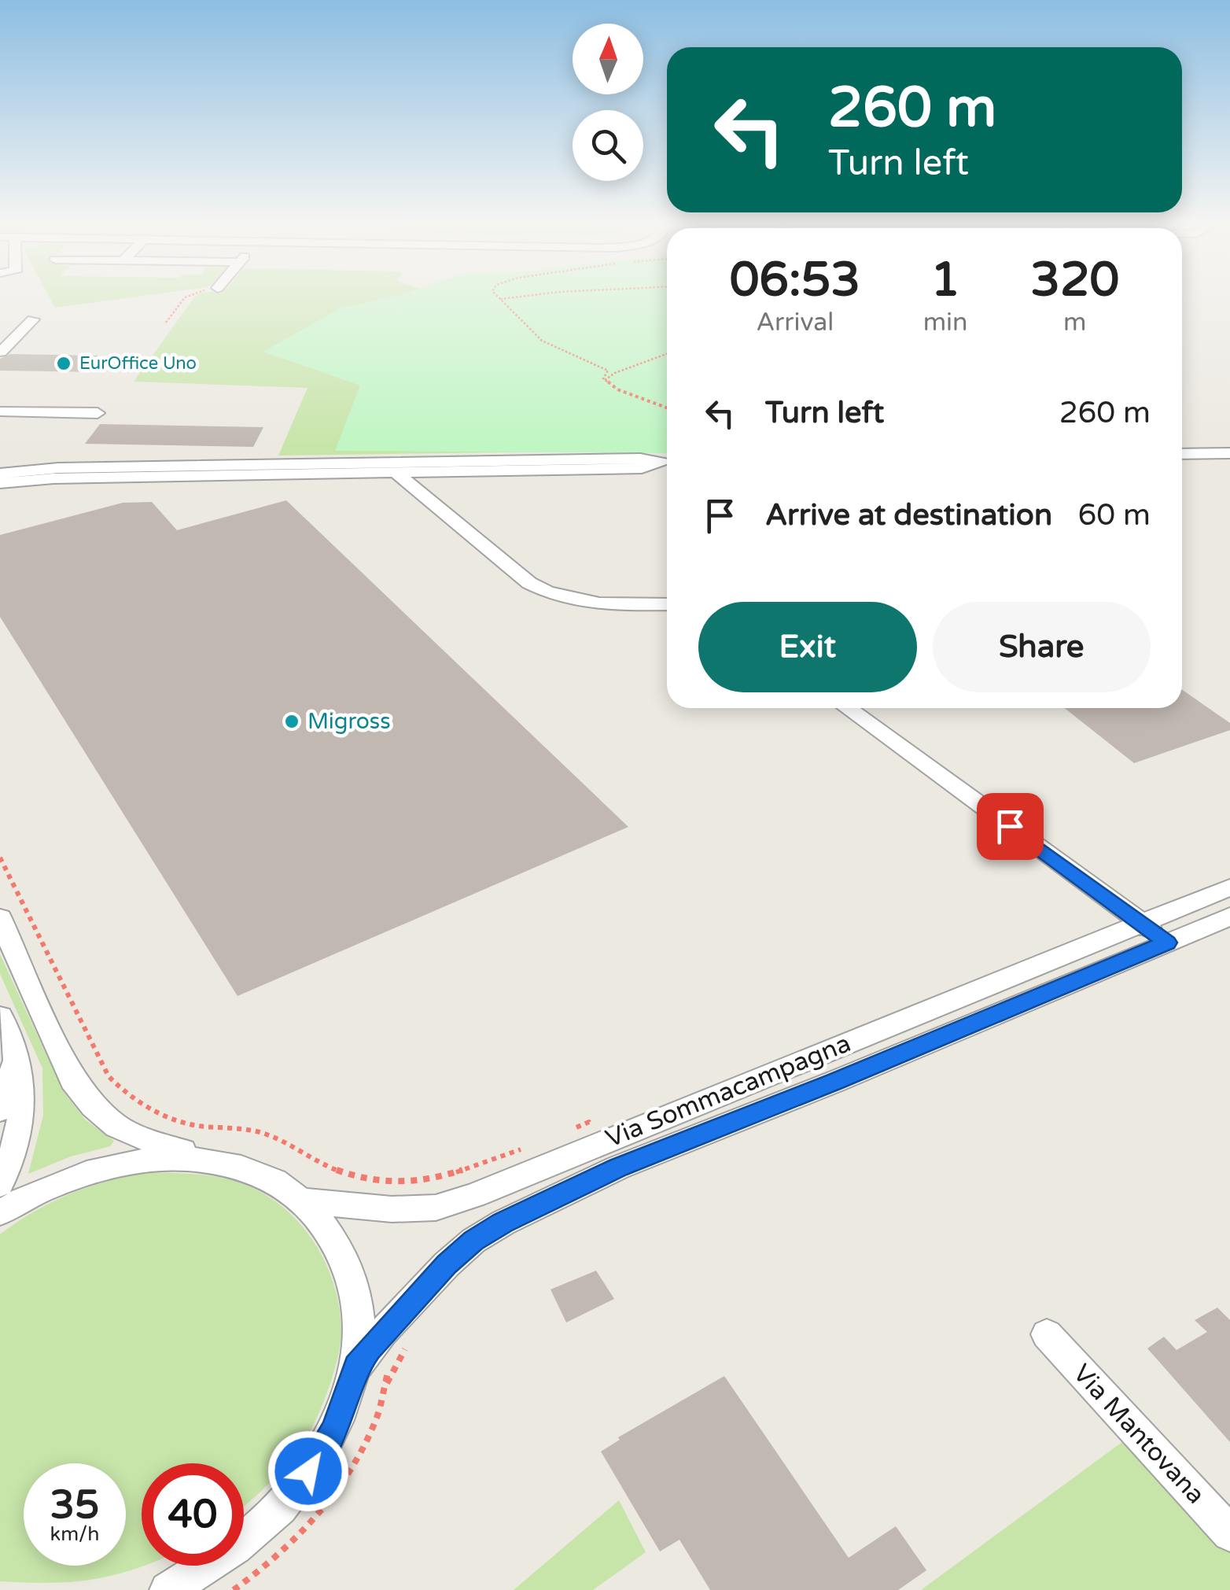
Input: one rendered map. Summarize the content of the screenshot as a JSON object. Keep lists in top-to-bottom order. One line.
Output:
{"streets":{"street":["Via Sommacampagna","Via Mantovana"]},"places":["EurOffice Uno","Migross"],"north":"top","page":{"turn":["260 m","Turn left"],"eta":["06:53","Arrival","1","min","320","m"],"list":[{"name":"Turn left","value":"260 m"},{"name":"Arrive at destination","value":"60 m"}],"buttons":["Exit","Share"],"speed":"35 km/h","limit":"40"}}
